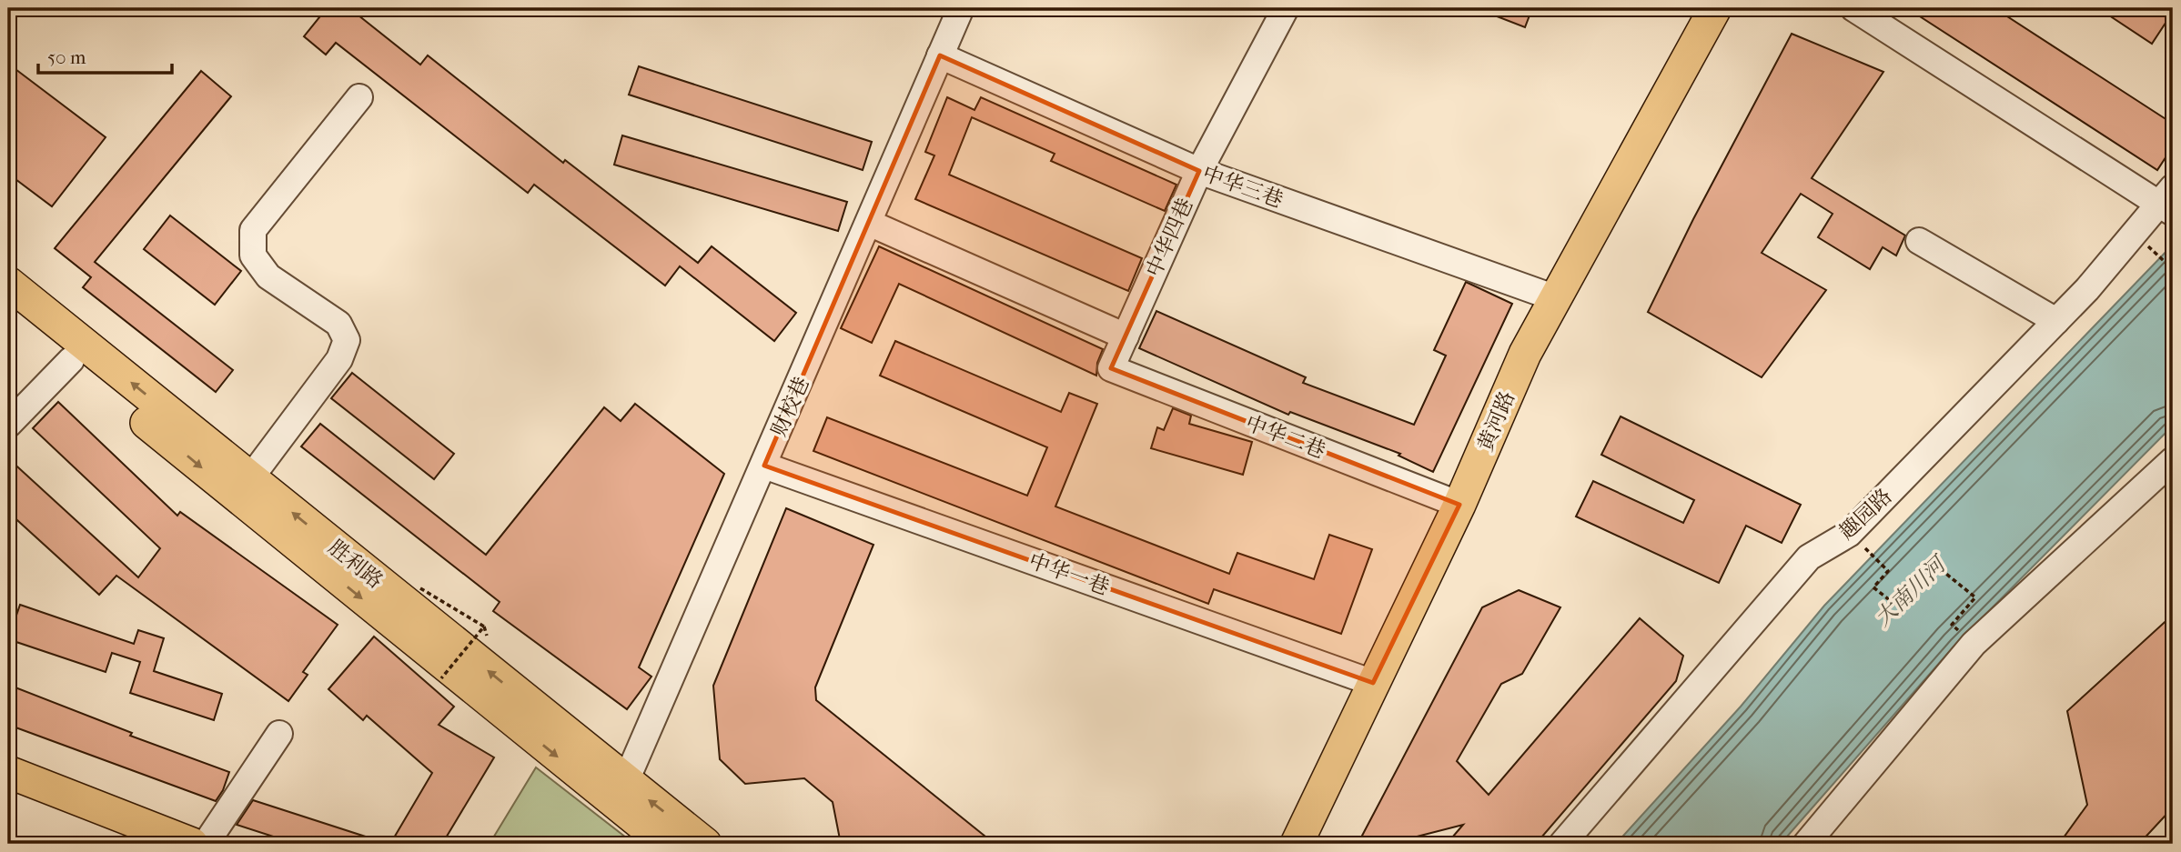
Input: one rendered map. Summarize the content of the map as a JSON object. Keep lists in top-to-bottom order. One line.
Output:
{"streets":{"main road":["黄河路","胜利路"],"street":["中华三巷","中华四巷","财校巷","中华二巷","趣园路","中华一巷"]},"crossings":[["中华三巷","中华四巷"],["中华三巷","财校巷"],["中华三巷","黄河路"],["中华四巷","中华二巷"],["财校巷","胜利路"],["财校巷","中华一巷"],["黄河路","中华二巷"],["黄河路","中华一巷"]],"water":["大南川河"],"scale_bar":"50 m"}
